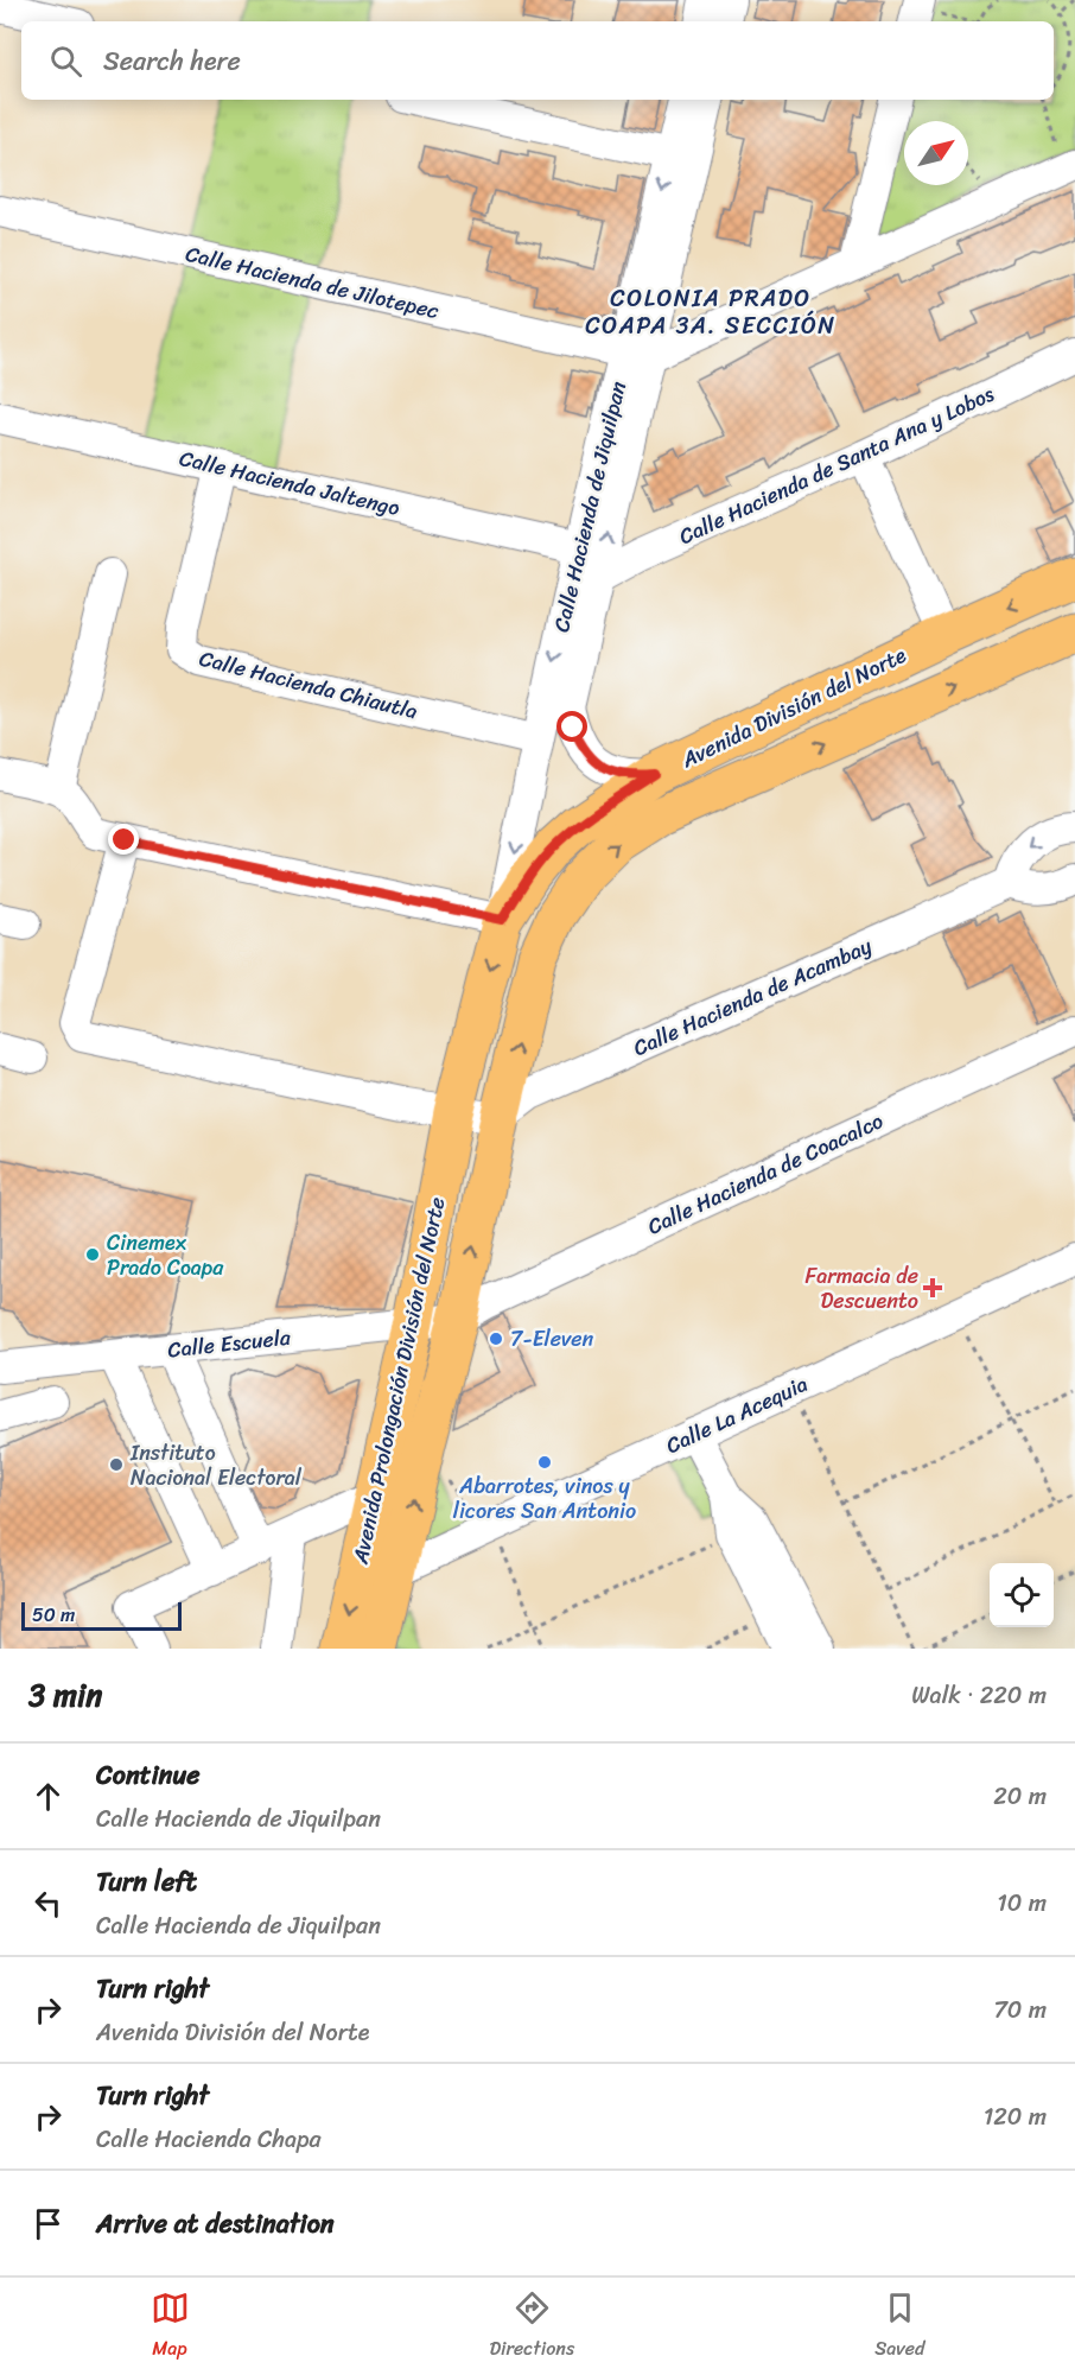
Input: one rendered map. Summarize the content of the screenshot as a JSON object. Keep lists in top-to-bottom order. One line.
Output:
{"streets":{"main road":["Avenida División del Norte","Avenida Prolongación División del Norte"],"street":["Calle Hacienda de Jilotepec","Calle Hacienda de Santa Ana y Lobos","Calle Hacienda Jaltengo","Calle Hacienda de Jiquilpan","Calle Hacienda Chiautla","Calle Hacienda de Acambay","Calle Hacienda de Coacalco","Calle Escuela","Calle La Acequia"]},"crossings":[["Calle Hacienda de Jilotepec","Calle Hacienda de Jiquilpan"],["Calle Hacienda de Santa Ana y Lobos","Calle Hacienda de Jiquilpan"],["Calle Hacienda Jaltengo","Calle Hacienda de Jiquilpan"],["Calle Hacienda Jaltengo","Calle Hacienda Chiautla"],["Calle Hacienda de Jiquilpan","Calle Hacienda Chiautla"],["Calle Hacienda de Jiquilpan","Avenida División del Norte"],["Avenida División del Norte","Calle Hacienda de Acambay"],["Avenida División del Norte","Avenida Prolongación División del Norte"],["Calle Hacienda de Acambay","Avenida Prolongación División del Norte"],["Calle Hacienda de Coacalco","Calle Escuela"],["Calle Hacienda de Coacalco","Avenida Prolongación División del Norte"],["Calle Escuela","Avenida Prolongación División del Norte"],["Avenida Prolongación División del Norte","Calle La Acequia"]],"districts":["COLONIA PRADO COAPA 3A. SECCIÓN"],"places":{"other":["Cinemex Prado Coapa","7-Eleven","Abarrotes, vinos y licores San Antonio","Instituto Nacional Electoral"],"health":["Farmacia de Descuento"]},"scale_bar":"50 m","north":"top right","page":{"search":"Search here","scale":"50 m","heading":["3 min","Walk · 220 m"],"list":[["Continue","Calle Hacienda de Jiquilpan","20 m"],["Turn left","Calle Hacienda de Jiquilpan","10 m"],["Turn right","Avenida División del Norte","70 m"],["Turn right","Calle Hacienda Chapa","120 m"],"Arrive at destination"],"nav":["Map","Directions","Saved"]}}
